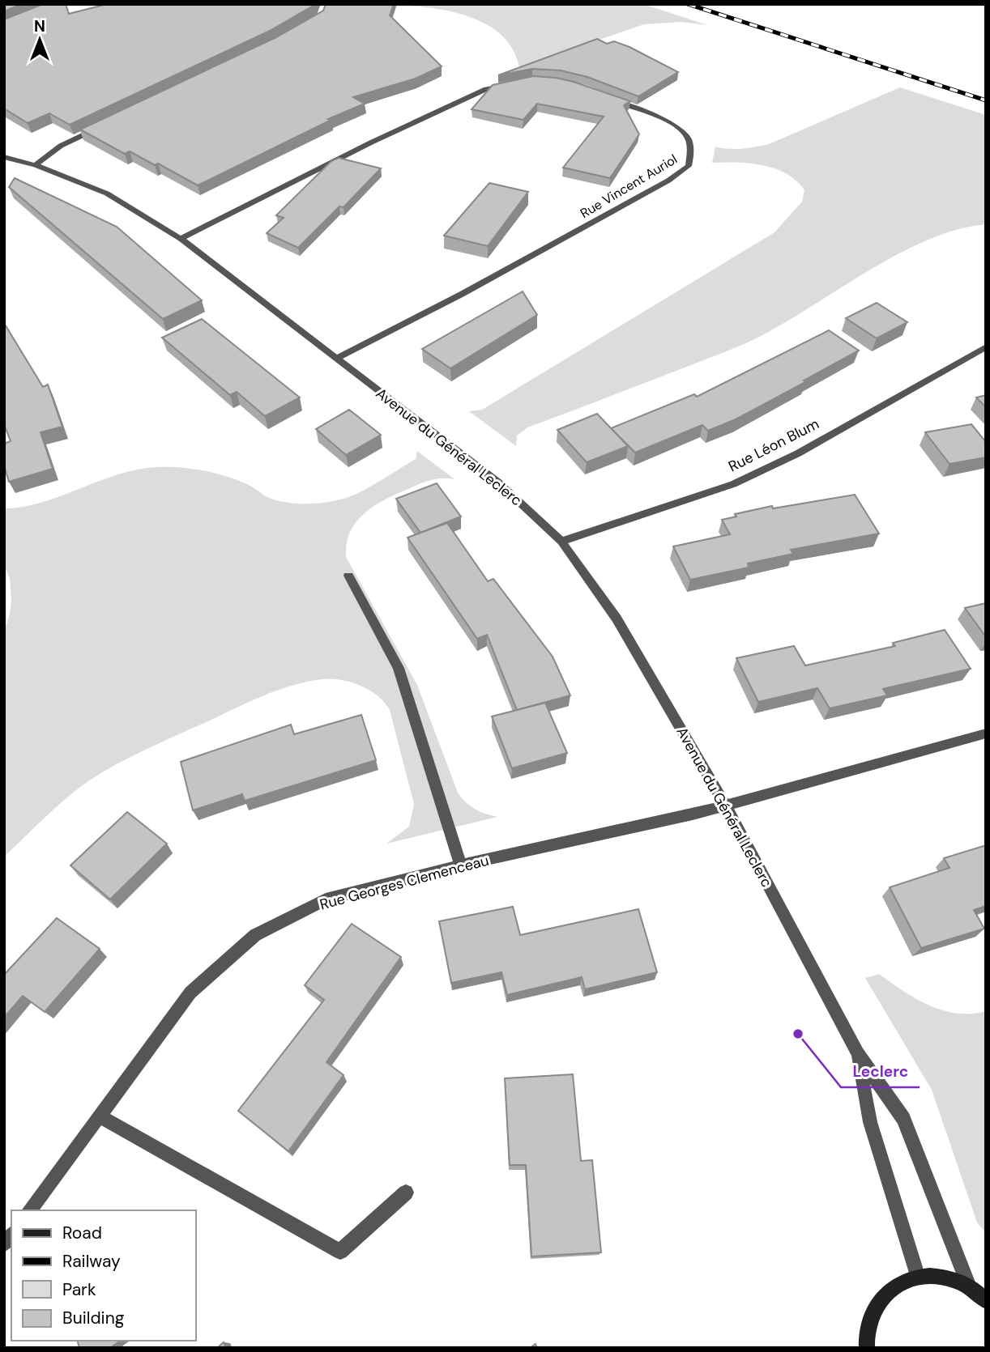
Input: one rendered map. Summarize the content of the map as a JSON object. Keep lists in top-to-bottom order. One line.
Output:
{"streets":{"street":["Rue Vincent Auriol","Rue Léon Blum","Avenue du Général Leclerc","Rue Georges Clemenceau"]},"crossings":[["Rue Vincent Auriol","Avenue du Général Leclerc"],["Rue Léon Blum","Avenue du Général Leclerc"],["Avenue du Général Leclerc","Rue Georges Clemenceau"]],"places":["Leclerc"],"legend":["Road","Railway","Park","Building"],"north":"top"}
